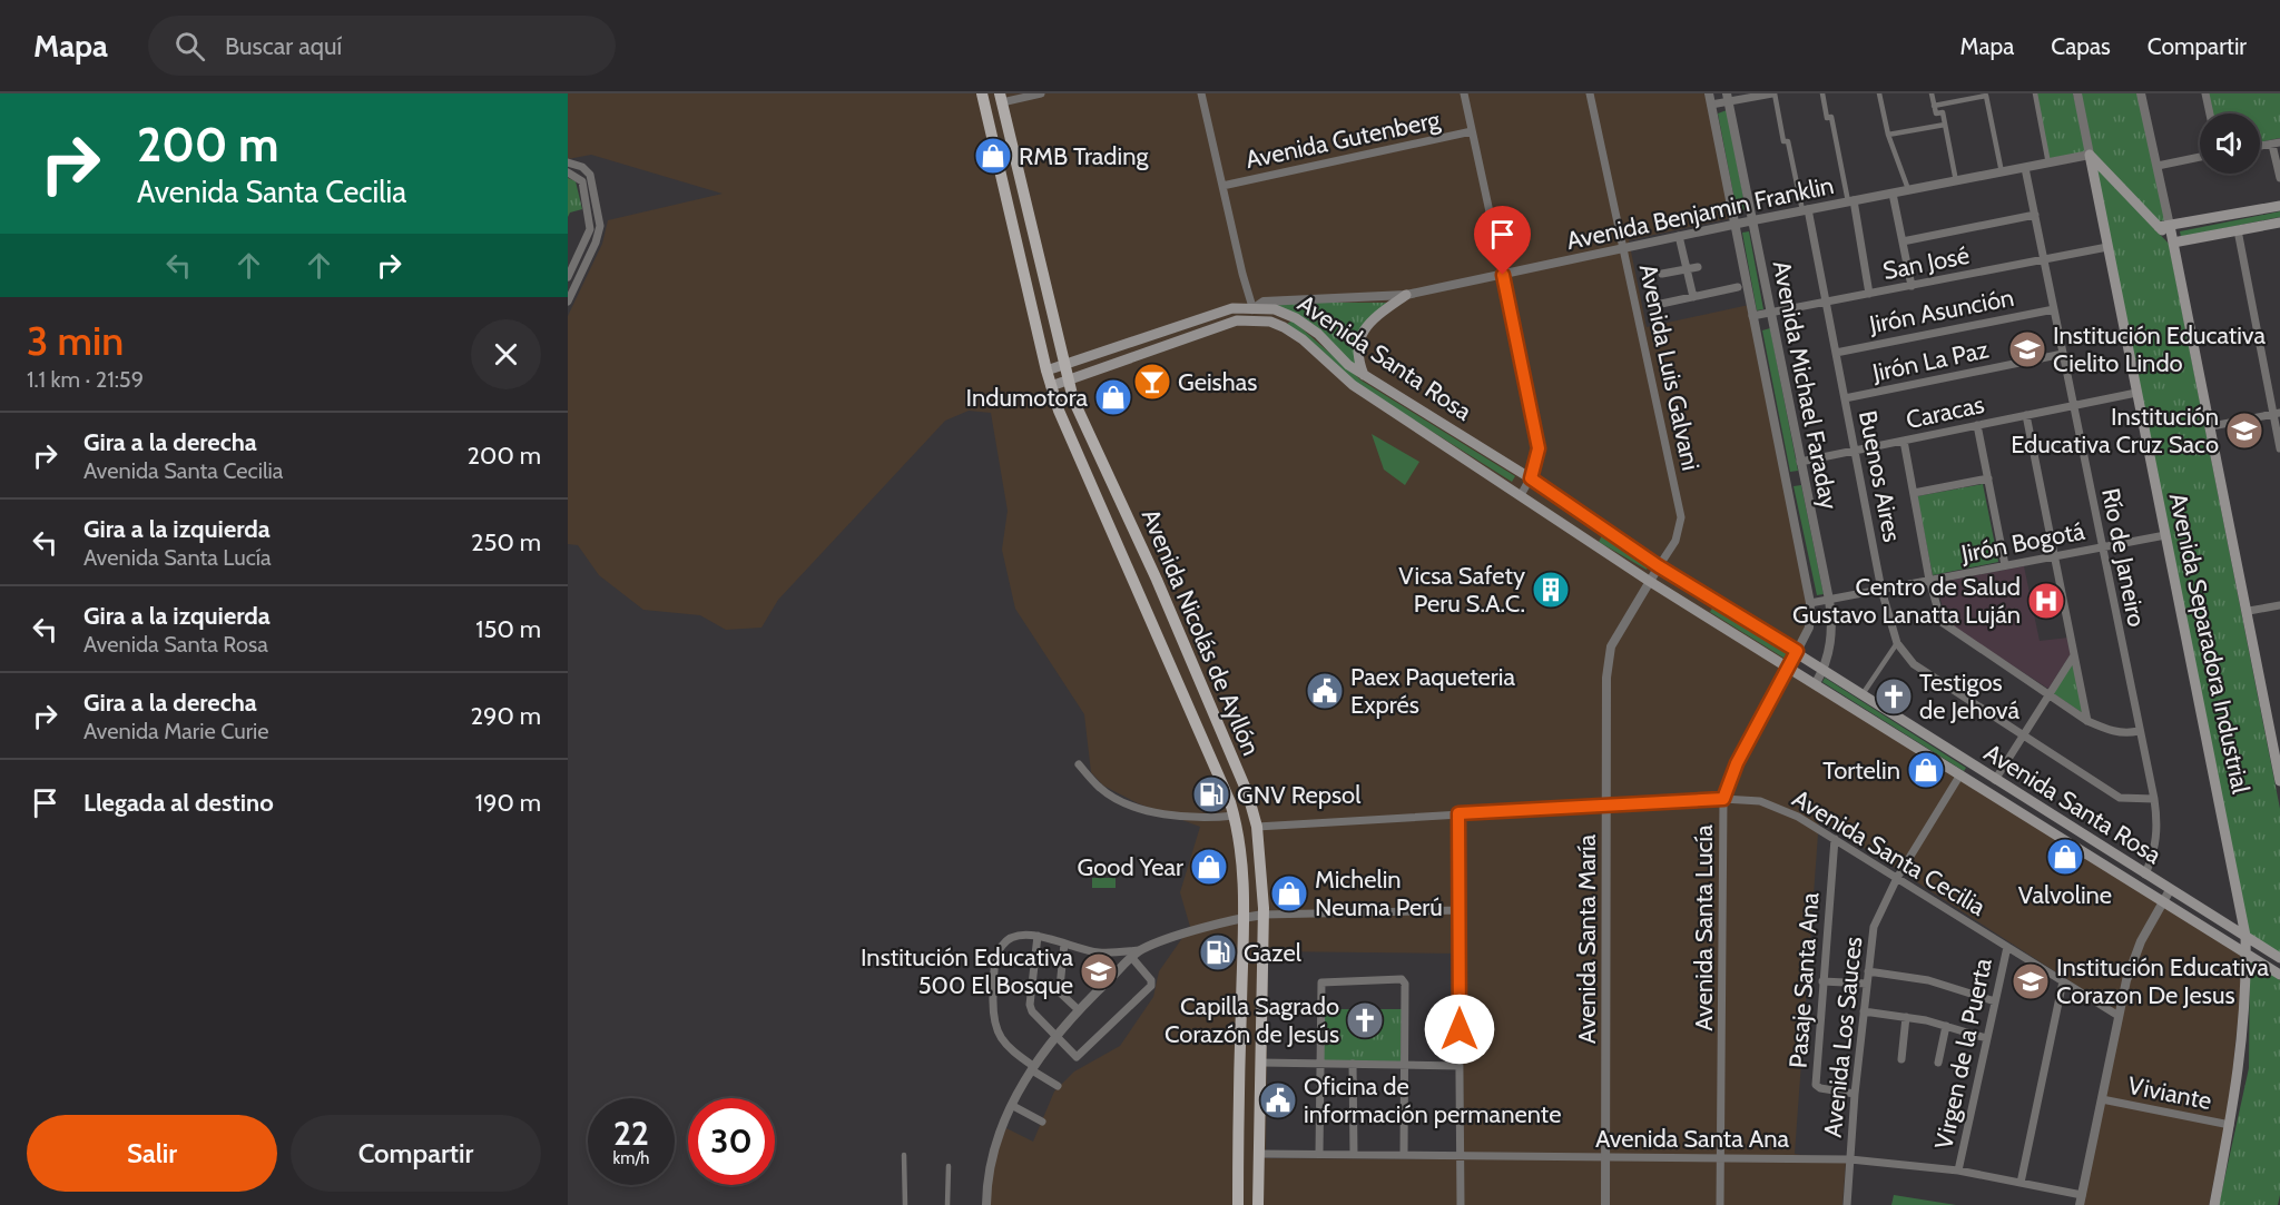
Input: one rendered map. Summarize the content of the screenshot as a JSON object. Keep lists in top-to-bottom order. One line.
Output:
{"streets":{"main road":["Avenida Santa Rosa","Avenida Nicolás de Ayllón","Avenida Separadora Industrial"],"street":["Avenida Gutenberg","Avenida Benjamin Franklin","San José","Jirón Asunción","Jirón La Paz","Avenida Luis Galvani","Avenida Michael Faraday","Caracas","Buenos Aires","Jirón Bogotá","Río de Janeiro","Avenida Santa Cecilia","Avenida Santa Lucía","Avenida Santa María","Pasaje Santa Ana","Avenida Los Sauces","Virgen de la Puerta","Viviante","Avenida Santa Ana"]},"crossings":[["Avenida Benjamin Franklin","Avenida Santa Rosa"],["Avenida Benjamin Franklin","Avenida Luis Galvani"],["Avenida Benjamin Franklin","Avenida Michael Faraday"],["Avenida Benjamin Franklin","Buenos Aires"],["Avenida Benjamin Franklin","Río de Janeiro"],["Avenida Benjamin Franklin","Avenida Separadora Industrial"],["San José","Avenida Michael Faraday"],["San José","Buenos Aires"],["San José","Río de Janeiro"],["San José","Avenida Separadora Industrial"],["Jirón Asunción","Buenos Aires"],["Jirón Asunción","Río de Janeiro"],["Avenida Santa Rosa","Avenida Luis Galvani"],["Avenida Santa Rosa","Avenida Michael Faraday"],["Avenida Santa Rosa","Río de Janeiro"],["Avenida Santa Rosa","Avenida Nicolás de Ayllón"],["Avenida Santa Rosa","Avenida Separadora Industrial"],["Avenida Santa Rosa","Avenida Santa Lucía"],["Avenida Santa Rosa","Avenida Santa María"],["Avenida Santa Rosa","Avenida Los Sauces"],["Jirón La Paz","Buenos Aires"],["Jirón La Paz","Río de Janeiro"],["Avenida Luis Galvani","Avenida Santa María"],["Avenida Michael Faraday","Caracas"],["Avenida Michael Faraday","Jirón Bogotá"],["Avenida Michael Faraday","Avenida Santa Lucía"],["Caracas","Buenos Aires"],["Caracas","Río de Janeiro"],["Caracas","Avenida Separadora Industrial"],["Buenos Aires","Jirón Bogotá"],["Buenos Aires","Río de Janeiro"],["Jirón Bogotá","Río de Janeiro"],["Jirón Bogotá","Avenida Separadora Industrial"],["Avenida Nicolás de Ayllón","Avenida Santa Cecilia"],["Avenida Nicolás de Ayllón","Avenida Santa Ana"],["Avenida Separadora Industrial","Viviante"],["Avenida Santa Cecilia","Avenida Santa Lucía"],["Avenida Santa Cecilia","Avenida Santa María"],["Avenida Santa Cecilia","Pasaje Santa Ana"],["Avenida Santa Cecilia","Avenida Los Sauces"],["Avenida Santa Cecilia","Virgen de la Puerta"],["Avenida Santa Lucía","Avenida Santa Ana"],["Avenida Santa María","Avenida Santa Ana"],["Pasaje Santa Ana","Avenida Los Sauces"],["Avenida Los Sauces","Avenida Santa Ana"],["Virgen de la Puerta","Avenida Santa Ana"]],"places":{"shop":["RMB Trading","Indumotora","Tortelin","Valvoline","Good Year","Michelin Neuma Perú"],"school or university":["Institución Educativa Cielito Lindo","Institución Educativa Cruz Saco","Institución Educativa 500 El Bosque","Institución Educativa Corazon De Jesus"],"bar":["Geishas"],"building":["Vicsa Safety Peru S.A.C."],"hospital":["Centro de Salud Gustavo Lanatta Luján"],"public building":["Paex Paqueteria Exprés","Oficina de información permanente"],"church":["Testigos de Jehová","Capilla Sagrado Corazón de Jesús"],"fuel station":["GNV Repsol","Gazel"]},"page":{"header":"Mapa","search":"Buscar aquí","nav":["Mapa","Capas","Compartir"],"turn":["200 m","Avenida Santa Cecilia"],"heading":["3 min","1.1 km · 21:59"],"list":[{"name":"Gira a la derecha","note":"Avenida Santa Cecilia","value":"200 m"},{"name":"Gira a la izquierda","note":"Avenida Santa Lucía","value":"250 m"},{"name":"Gira a la izquierda","note":"Avenida Santa Rosa","value":"150 m"},{"name":"Gira a la derecha","note":"Avenida Marie Curie","value":"290 m"},{"name":"Llegada al destino","value":"190 m"}],"speed":"22 km/h","limit":"30","buttons":["Salir","Compartir"]}}
